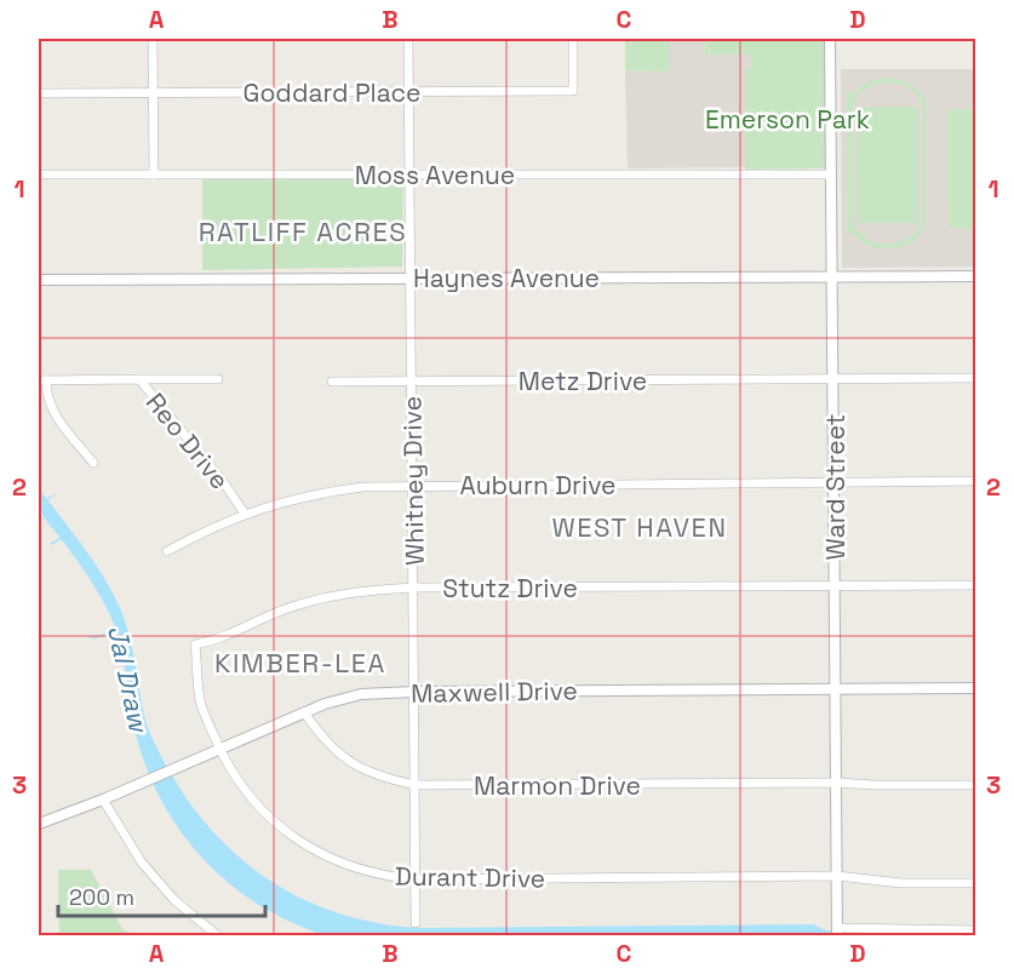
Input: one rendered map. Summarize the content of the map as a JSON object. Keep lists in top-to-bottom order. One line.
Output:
{"streets":{"street":["Goddard Place","Moss Avenue","Haynes Avenue","Metz Drive","Reo Drive","Whitney Drive","Auburn Drive","Ward Street","Stutz Drive","Maxwell Drive","Marmon Drive","Durant Drive"]},"crossings":[["Goddard Place","Whitney Drive"],["Moss Avenue","Whitney Drive"],["Moss Avenue","Ward Street"],["Haynes Avenue","Whitney Drive"],["Haynes Avenue","Ward Street"],["Metz Drive","Whitney Drive"],["Metz Drive","Ward Street"],["Reo Drive","Auburn Drive"],["Whitney Drive","Auburn Drive"],["Whitney Drive","Stutz Drive"],["Whitney Drive","Maxwell Drive"],["Whitney Drive","Marmon Drive"],["Whitney Drive","Durant Drive"],["Auburn Drive","Ward Street"],["Ward Street","Stutz Drive"],["Ward Street","Maxwell Drive"],["Ward Street","Marmon Drive"],["Ward Street","Durant Drive"],["Stutz Drive","Durant Drive"],["Maxwell Drive","Marmon Drive"],["Maxwell Drive","Durant Drive"]],"districts":["RATLIFF ACRES","WEST HAVEN","KIMBER-LEA"],"water":["Jal Draw"],"parks":["Emerson Park"],"scale_bar":"200 m","grid":{"columns":["A","B","C","D"],"rows":["1","2","3"]}}
